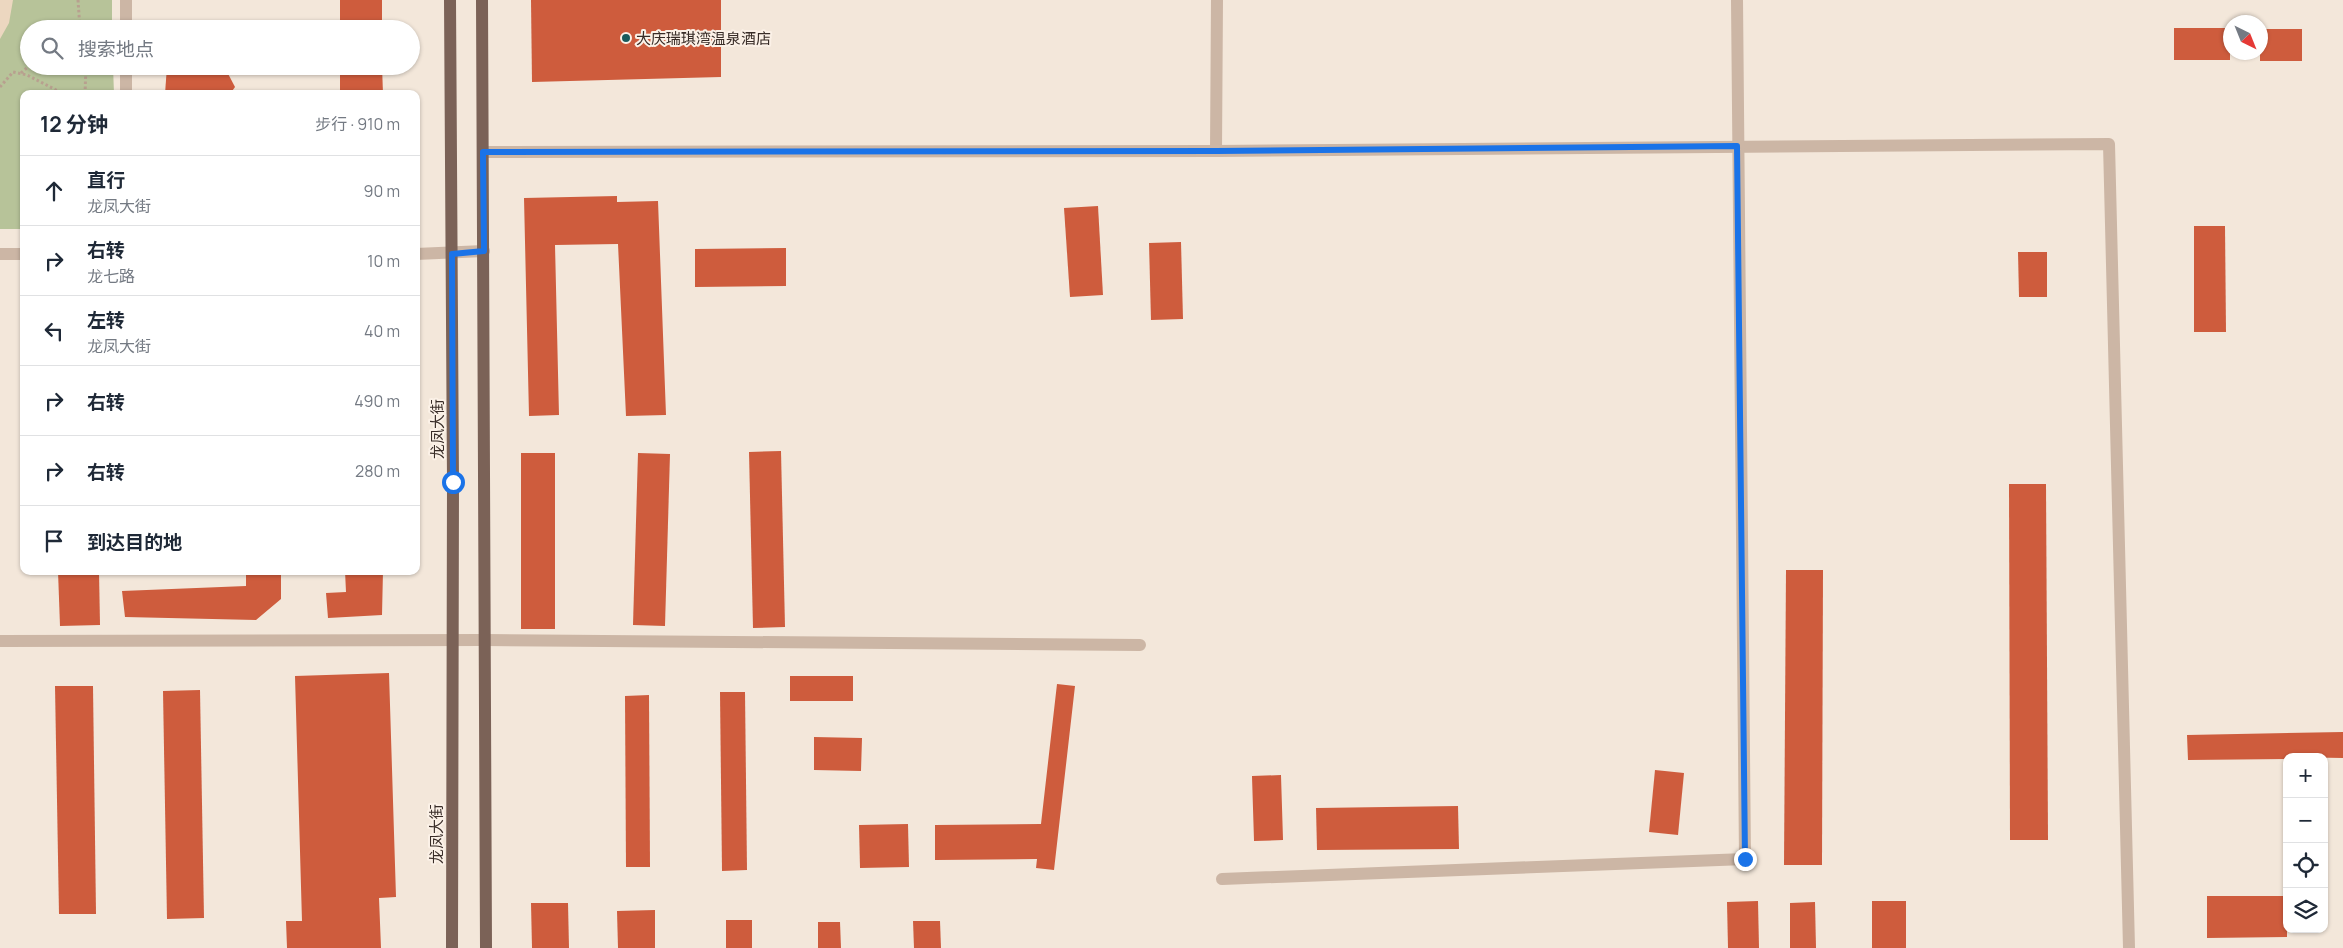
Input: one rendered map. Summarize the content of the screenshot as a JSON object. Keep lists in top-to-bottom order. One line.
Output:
{"streets":{"main road":["龙凤大街"]},"places":["大庆瑞琪湾温泉酒店"],"north":"bottom right","page":{"search":"搜索地点","heading":["12 分钟","步行 · 910 m"],"list":[["直行","龙凤大街","90 m"],["右转","龙七路","10 m"],["左转","龙凤大街","40 m"],["右转","490 m"],["右转","280 m"],"到达目的地"],"map_buttons":["+","−"]}}
